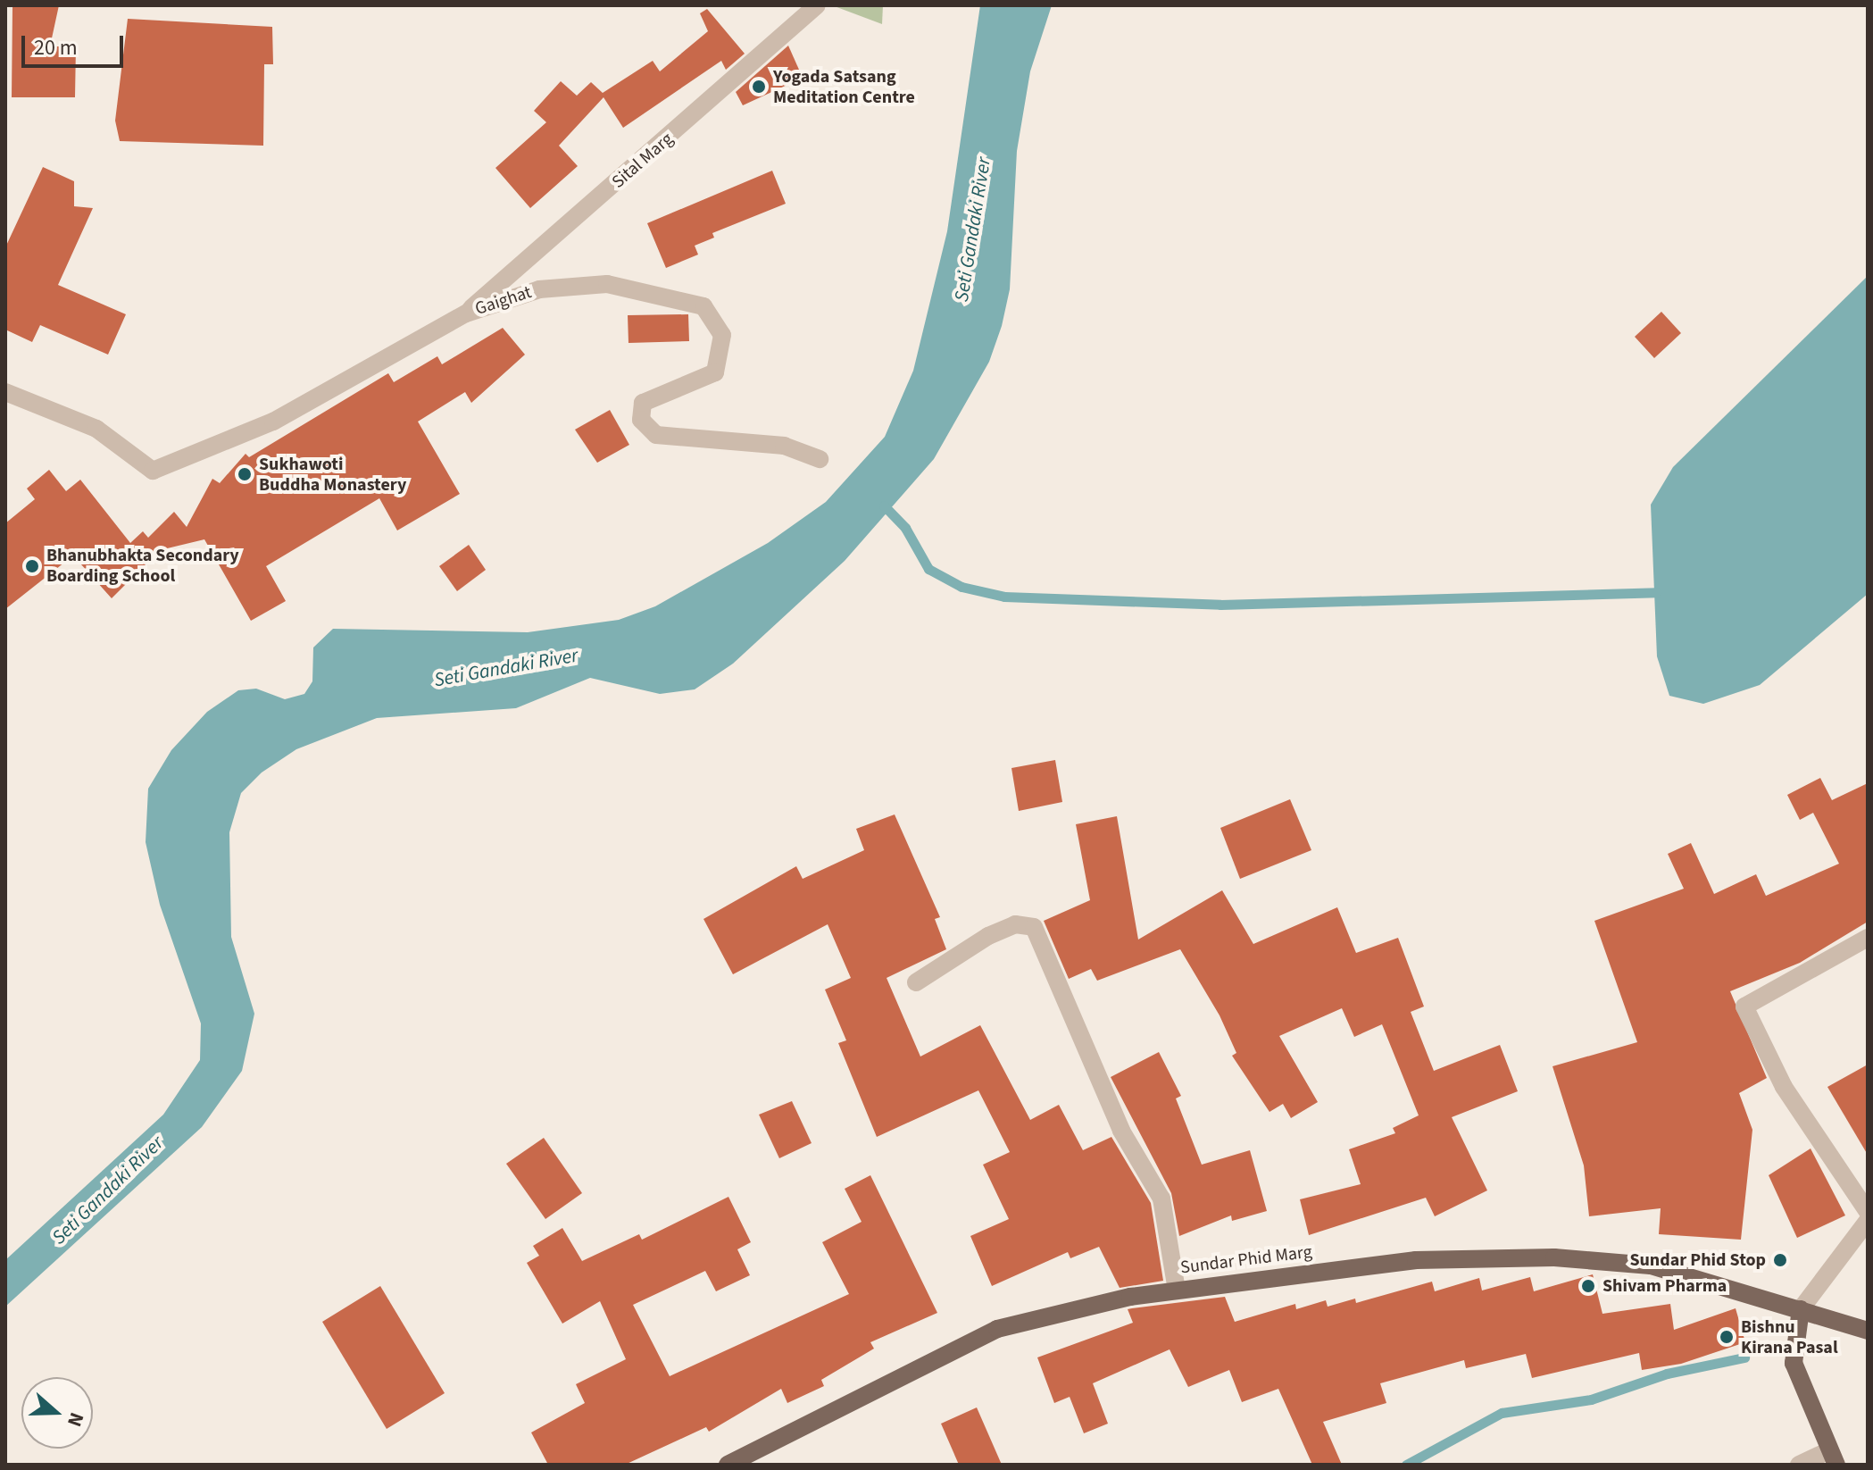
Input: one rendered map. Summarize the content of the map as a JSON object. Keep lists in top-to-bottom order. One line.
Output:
{"streets":{"main road":["Sundar Phid Marg"],"street":["Sital Marg","Gaighat"]},"crossings":[["Sital Marg","Gaighat"]],"water":["Seti Gandaki River"],"places":["Yogada Satsang Meditation Centre","Sukhawoti Buddha Monastery","Bhanubhakta Secondary Boarding School","Sundar Phid Stop","Shivam Pharma","Bishnu Kirana Pasal"],"scale_bar":"20 m","north":"right"}
